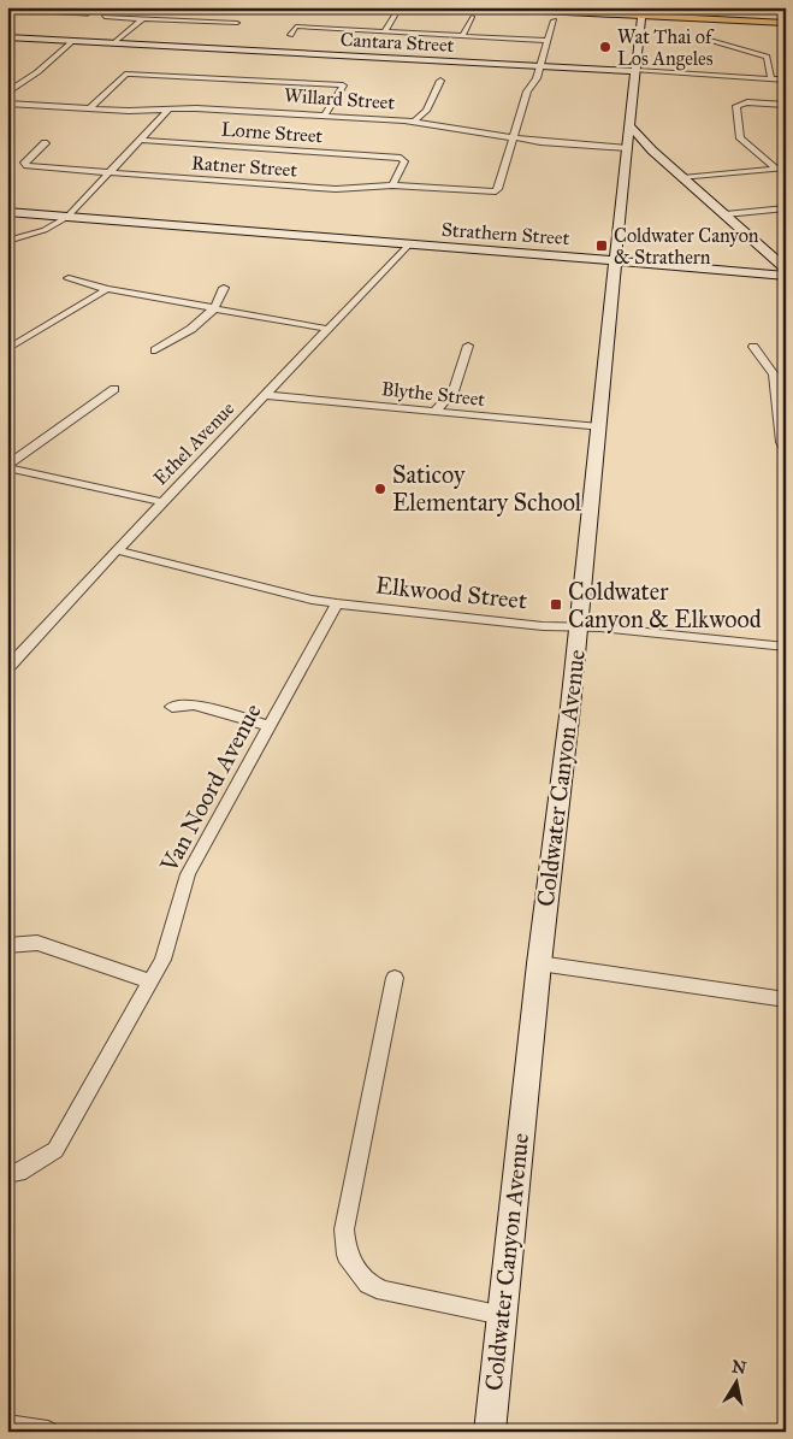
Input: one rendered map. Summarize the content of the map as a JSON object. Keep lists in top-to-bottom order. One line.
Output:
{"streets":{"street":["Cantara Street","Willard Street","Lorne Street","Ratner Street","Strathern Street","Blythe Street","Ethel Avenue","Elkwood Street","Coldwater Canyon Avenue","Van Noord Avenue"]},"crossings":[["Cantara Street","Coldwater Canyon Avenue"],["Willard Street","Ratner Street"],["Willard Street","Coldwater Canyon Avenue"],["Lorne Street","Ratner Street"],["Strathern Street","Ethel Avenue"],["Strathern Street","Coldwater Canyon Avenue"],["Blythe Street","Ethel Avenue"],["Blythe Street","Coldwater Canyon Avenue"],["Ethel Avenue","Elkwood Street"],["Elkwood Street","Coldwater Canyon Avenue"],["Elkwood Street","Van Noord Avenue"]],"places":{"other":["Wat Thai of Los Angeles","Saticoy Elementary School"],"transit":["Coldwater Canyon & Strathern","Coldwater Canyon & Elkwood"]},"north":"top"}
